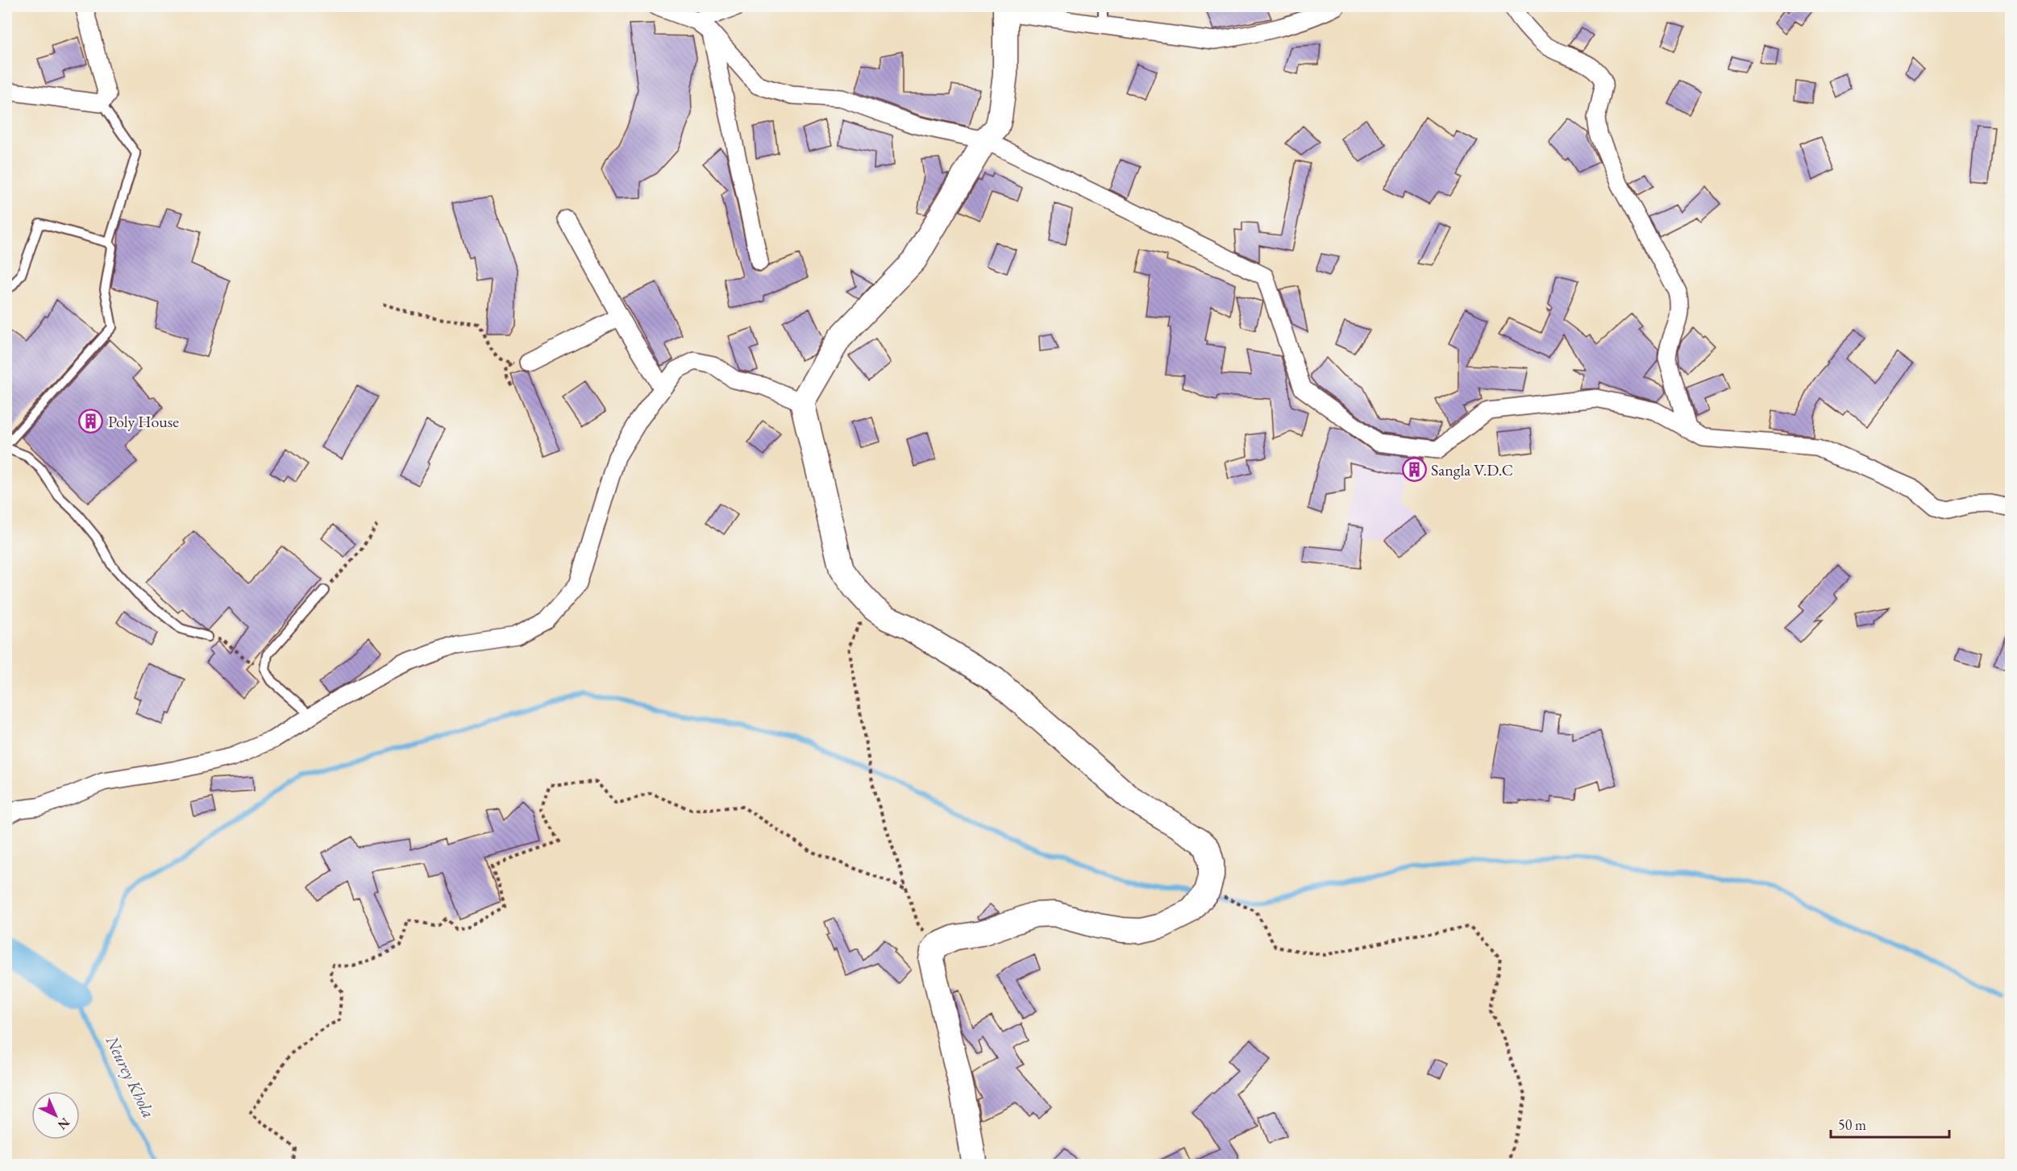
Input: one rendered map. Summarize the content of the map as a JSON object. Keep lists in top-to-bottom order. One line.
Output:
{"water":["Neurey Khola"],"places":{"building":["Poly House","Sangla V.D.C"]},"scale_bar":"50 m","north":"bottom right"}
